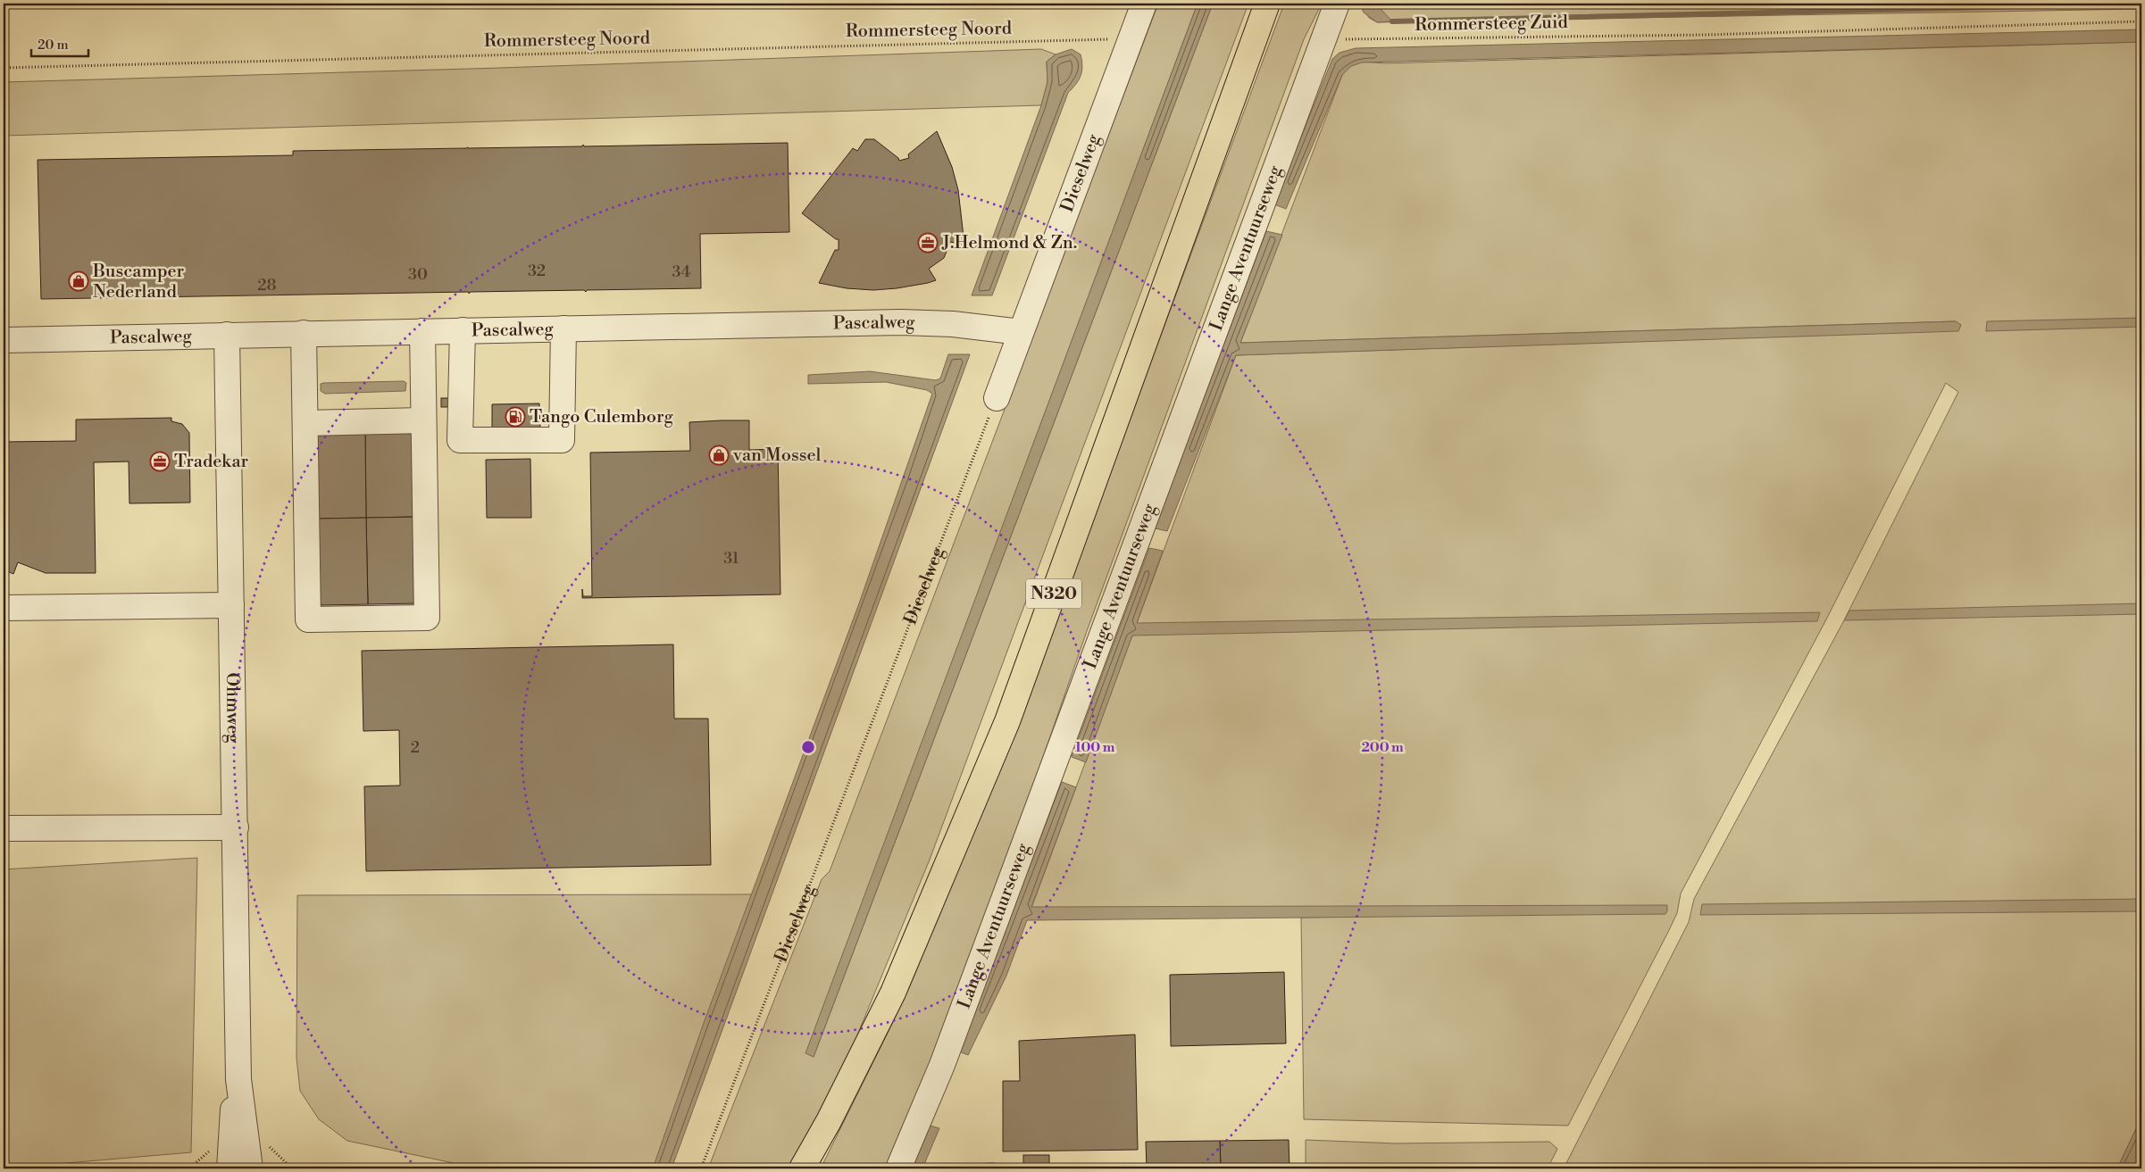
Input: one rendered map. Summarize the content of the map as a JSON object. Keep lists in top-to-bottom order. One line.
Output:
{"streets":{"main road":["N320"],"street":["Dieselweg","Lange Aventuurseweg","Pascalweg","Ohmweg"],"path":["Rommersteeg Zuid","Rommersteeg Noord"]},"crossings":[["Rommersteeg Zuid","Lange Aventuurseweg"],["Rommersteeg Noord","Dieselweg"],["Dieselweg","Pascalweg"],["Pascalweg","Ohmweg"]],"places":{"office":["J.Helmond & Zn.","Tradekar"],"shop":["Buscamper Nederland","van Mossel"],"fuel station":["Tango Culemborg"]},"house_numbers":["32","34","30","28","31","2"],"scale_bar":"20 m","rings":["100 m","200 m"]}
